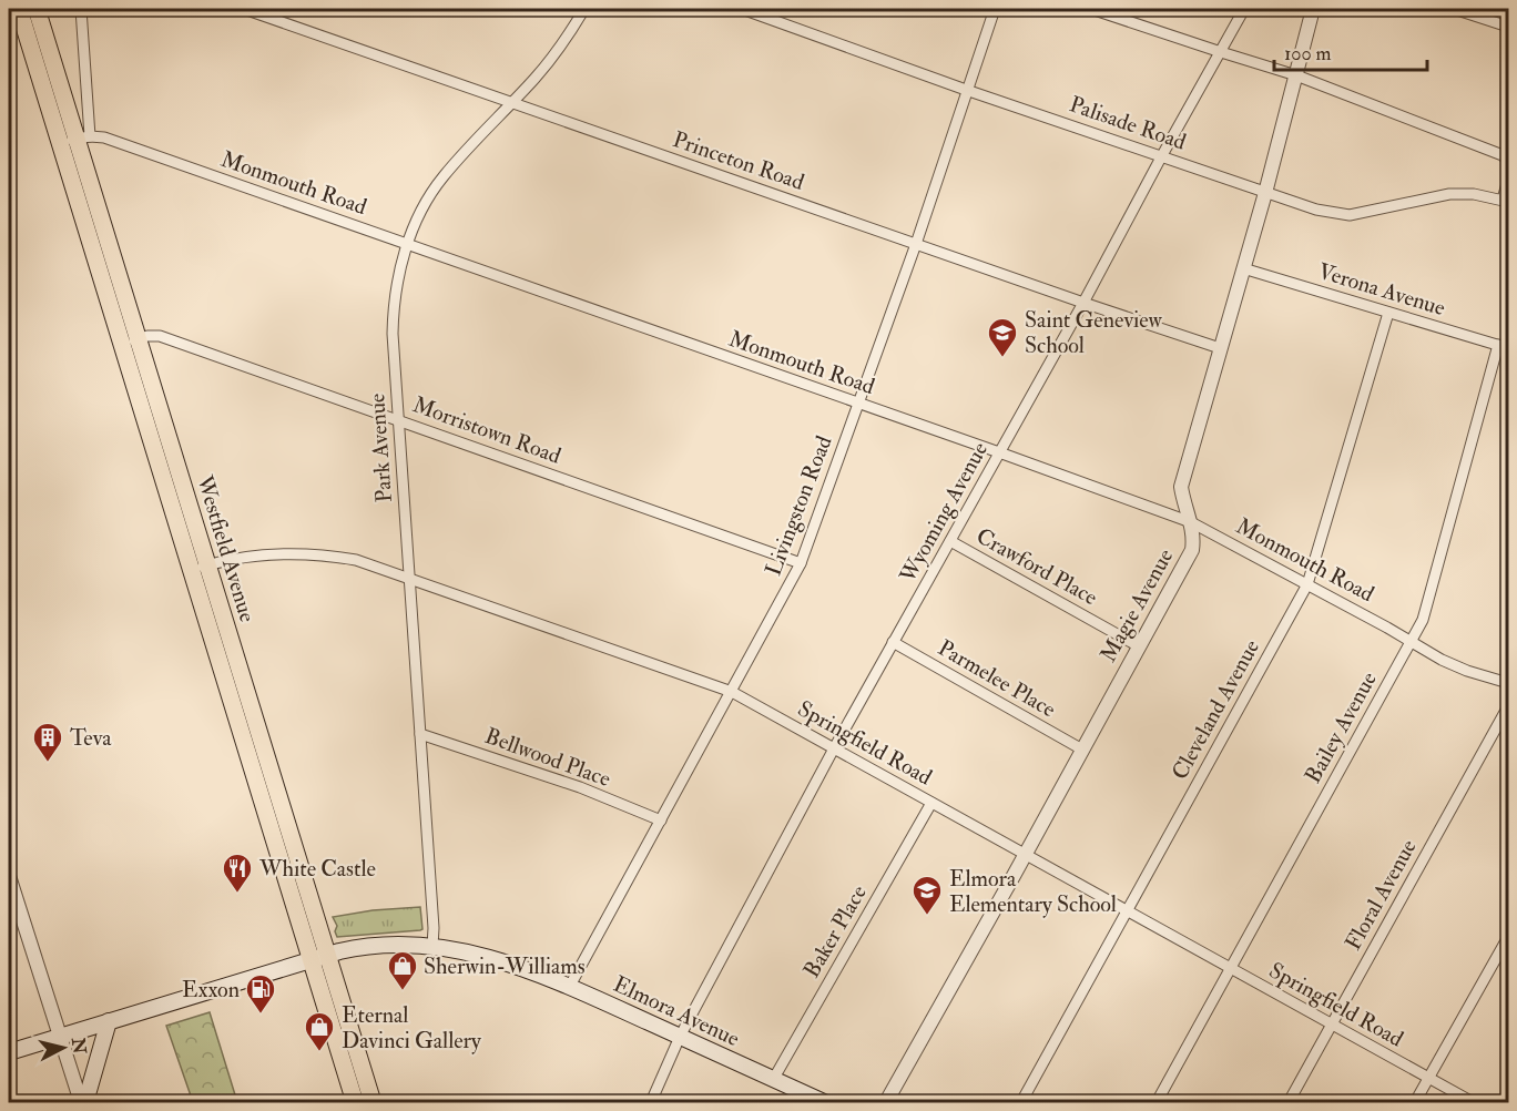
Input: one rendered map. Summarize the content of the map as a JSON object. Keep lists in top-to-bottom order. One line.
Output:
{"streets":{"main road":["Westfield Avenue","Elmora Avenue"],"street":["Palisade Road","Princeton Road","Monmouth Road","Verona Avenue","Morristown Road","Park Avenue","Livingston Road","Wyoming Avenue","Crawford Place","Magie Avenue","Parmelee Place","Cleveland Avenue","Bailey Avenue","Springfield Road","Bellwood Place","Floral Avenue","Baker Place"]},"crossings":[["Palisade Road","Livingston Road"],["Palisade Road","Wyoming Avenue"],["Palisade Road","Magie Avenue"],["Princeton Road","Park Avenue"],["Princeton Road","Livingston Road"],["Princeton Road","Wyoming Avenue"],["Princeton Road","Magie Avenue"],["Monmouth Road","Park Avenue"],["Monmouth Road","Livingston Road"],["Monmouth Road","Wyoming Avenue"],["Monmouth Road","Westfield Avenue"],["Monmouth Road","Magie Avenue"],["Monmouth Road","Cleveland Avenue"],["Monmouth Road","Bailey Avenue"],["Verona Avenue","Magie Avenue"],["Verona Avenue","Cleveland Avenue"],["Verona Avenue","Bailey Avenue"],["Morristown Road","Park Avenue"],["Morristown Road","Livingston Road"],["Morristown Road","Westfield Avenue"],["Park Avenue","Springfield Road"],["Park Avenue","Bellwood Place"],["Park Avenue","Elmora Avenue"],["Livingston Road","Springfield Road"],["Livingston Road","Bellwood Place"],["Livingston Road","Elmora Avenue"],["Wyoming Avenue","Crawford Place"],["Wyoming Avenue","Parmelee Place"],["Wyoming Avenue","Springfield Road"],["Wyoming Avenue","Elmora Avenue"],["Westfield Avenue","Springfield Road"],["Westfield Avenue","Elmora Avenue"],["Crawford Place","Magie Avenue"],["Magie Avenue","Parmelee Place"],["Magie Avenue","Springfield Road"],["Cleveland Avenue","Springfield Road"],["Bailey Avenue","Springfield Road"],["Springfield Road","Floral Avenue"],["Springfield Road","Baker Place"],["Baker Place","Elmora Avenue"]],"places":{"school or university":["Saint Geneview School","Elmora Elementary School"],"building":["Teva"],"restaurant":["White Castle"],"shop":["Sherwin-Williams","Eternal Davinci Gallery"],"fuel station":["Exxon"]},"scale_bar":"100 m","north":"right"}
